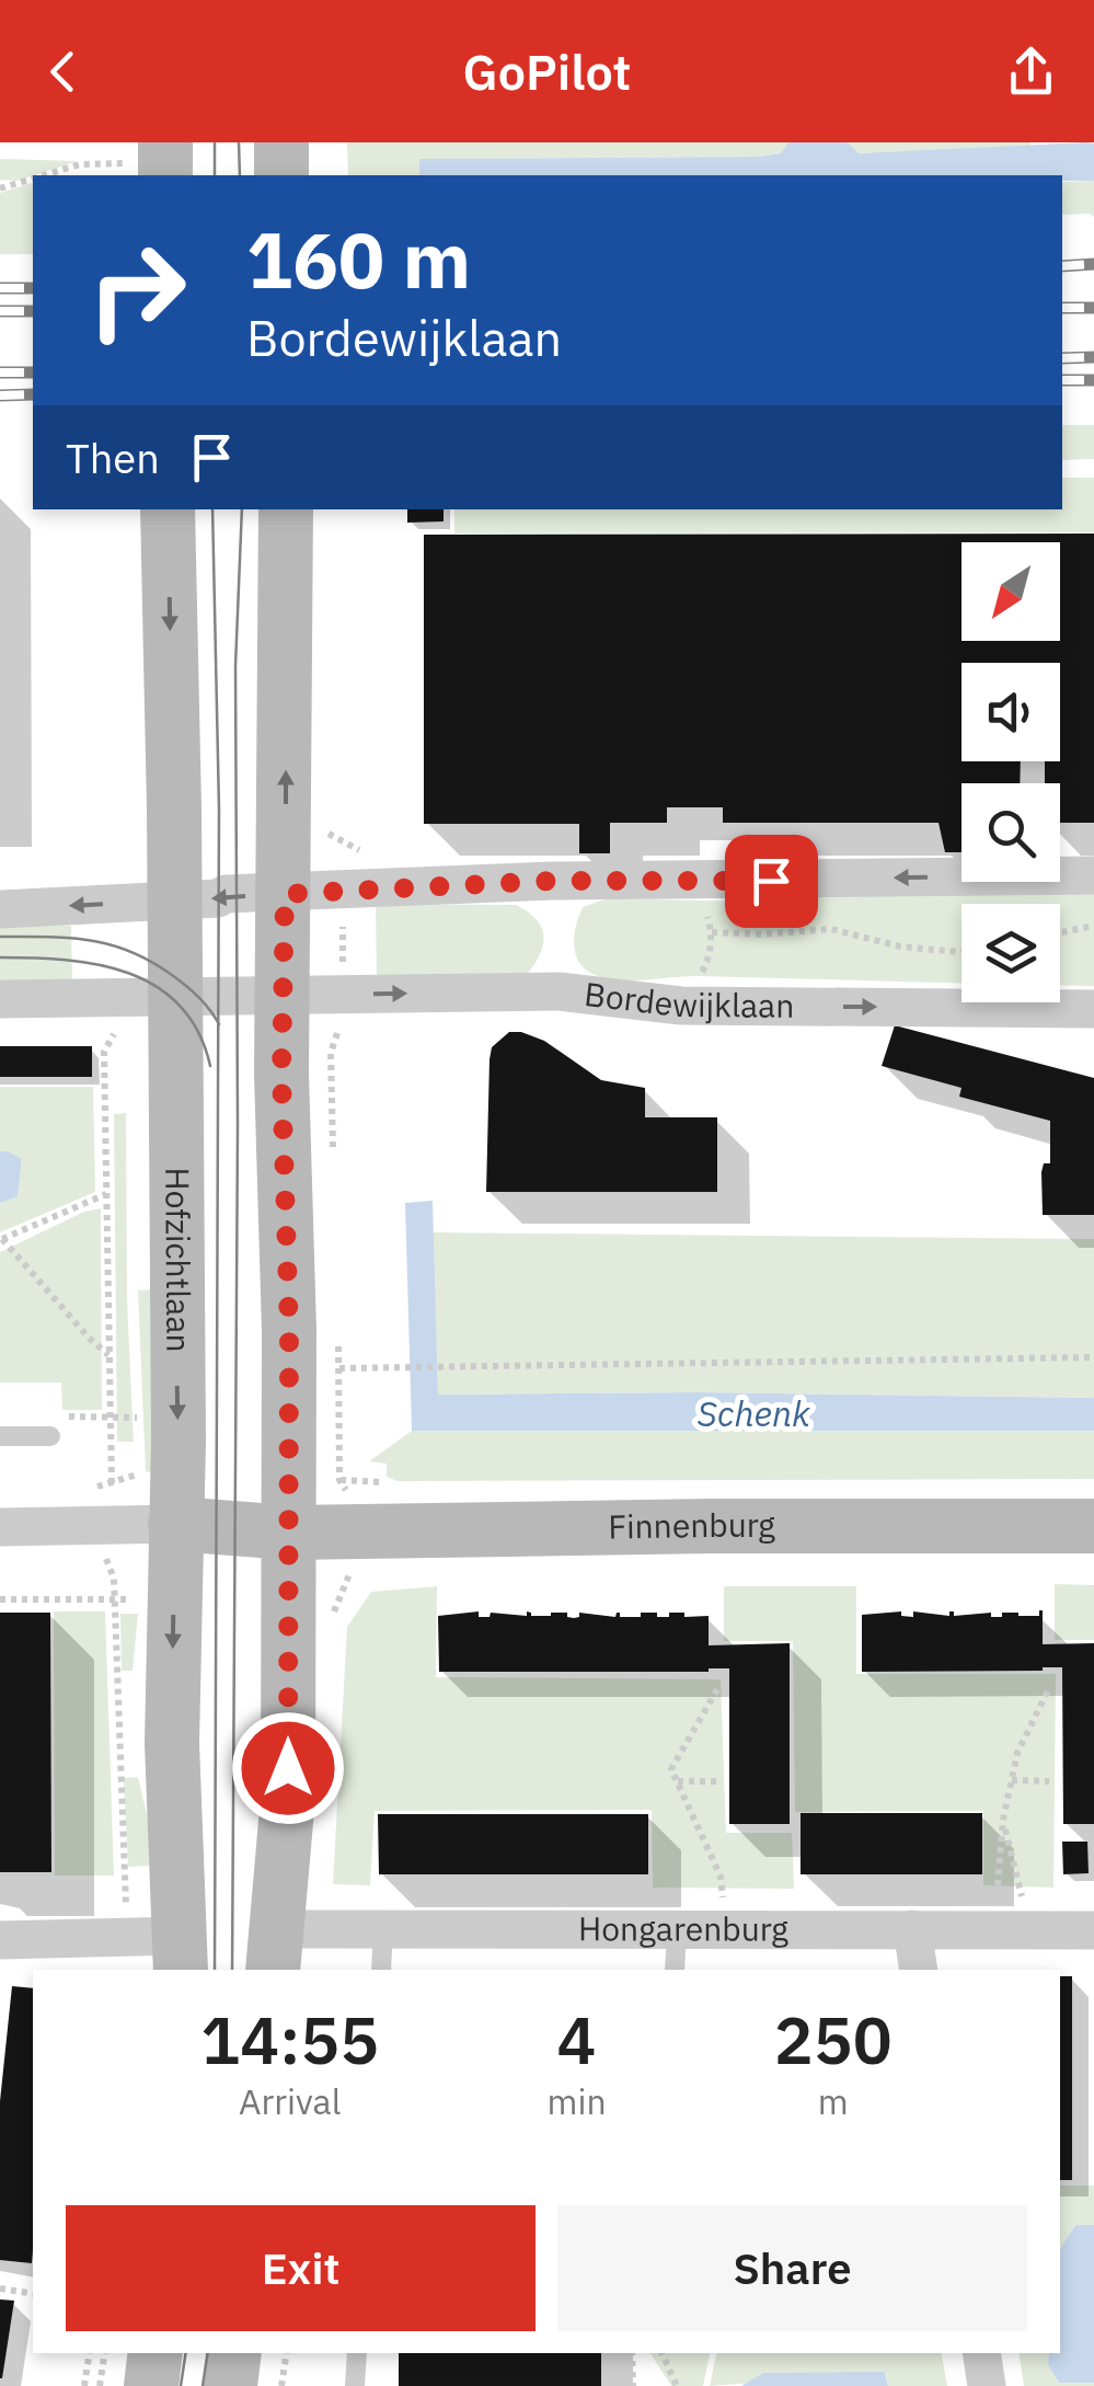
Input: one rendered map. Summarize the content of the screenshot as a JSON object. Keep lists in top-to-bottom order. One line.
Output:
{"streets":{"main road":["Hofzichtlaan","Finnenburg"],"street":["Bordewijklaan","Hongarenburg"]},"water":["Schenk"],"north":"bottom left","page":{"header":"GoPilot","turn":["160 m","Bordewijklaan"],"then":"Then","eta":["14:55","Arrival","4","min","250","m"],"buttons":["Exit","Share"]}}
